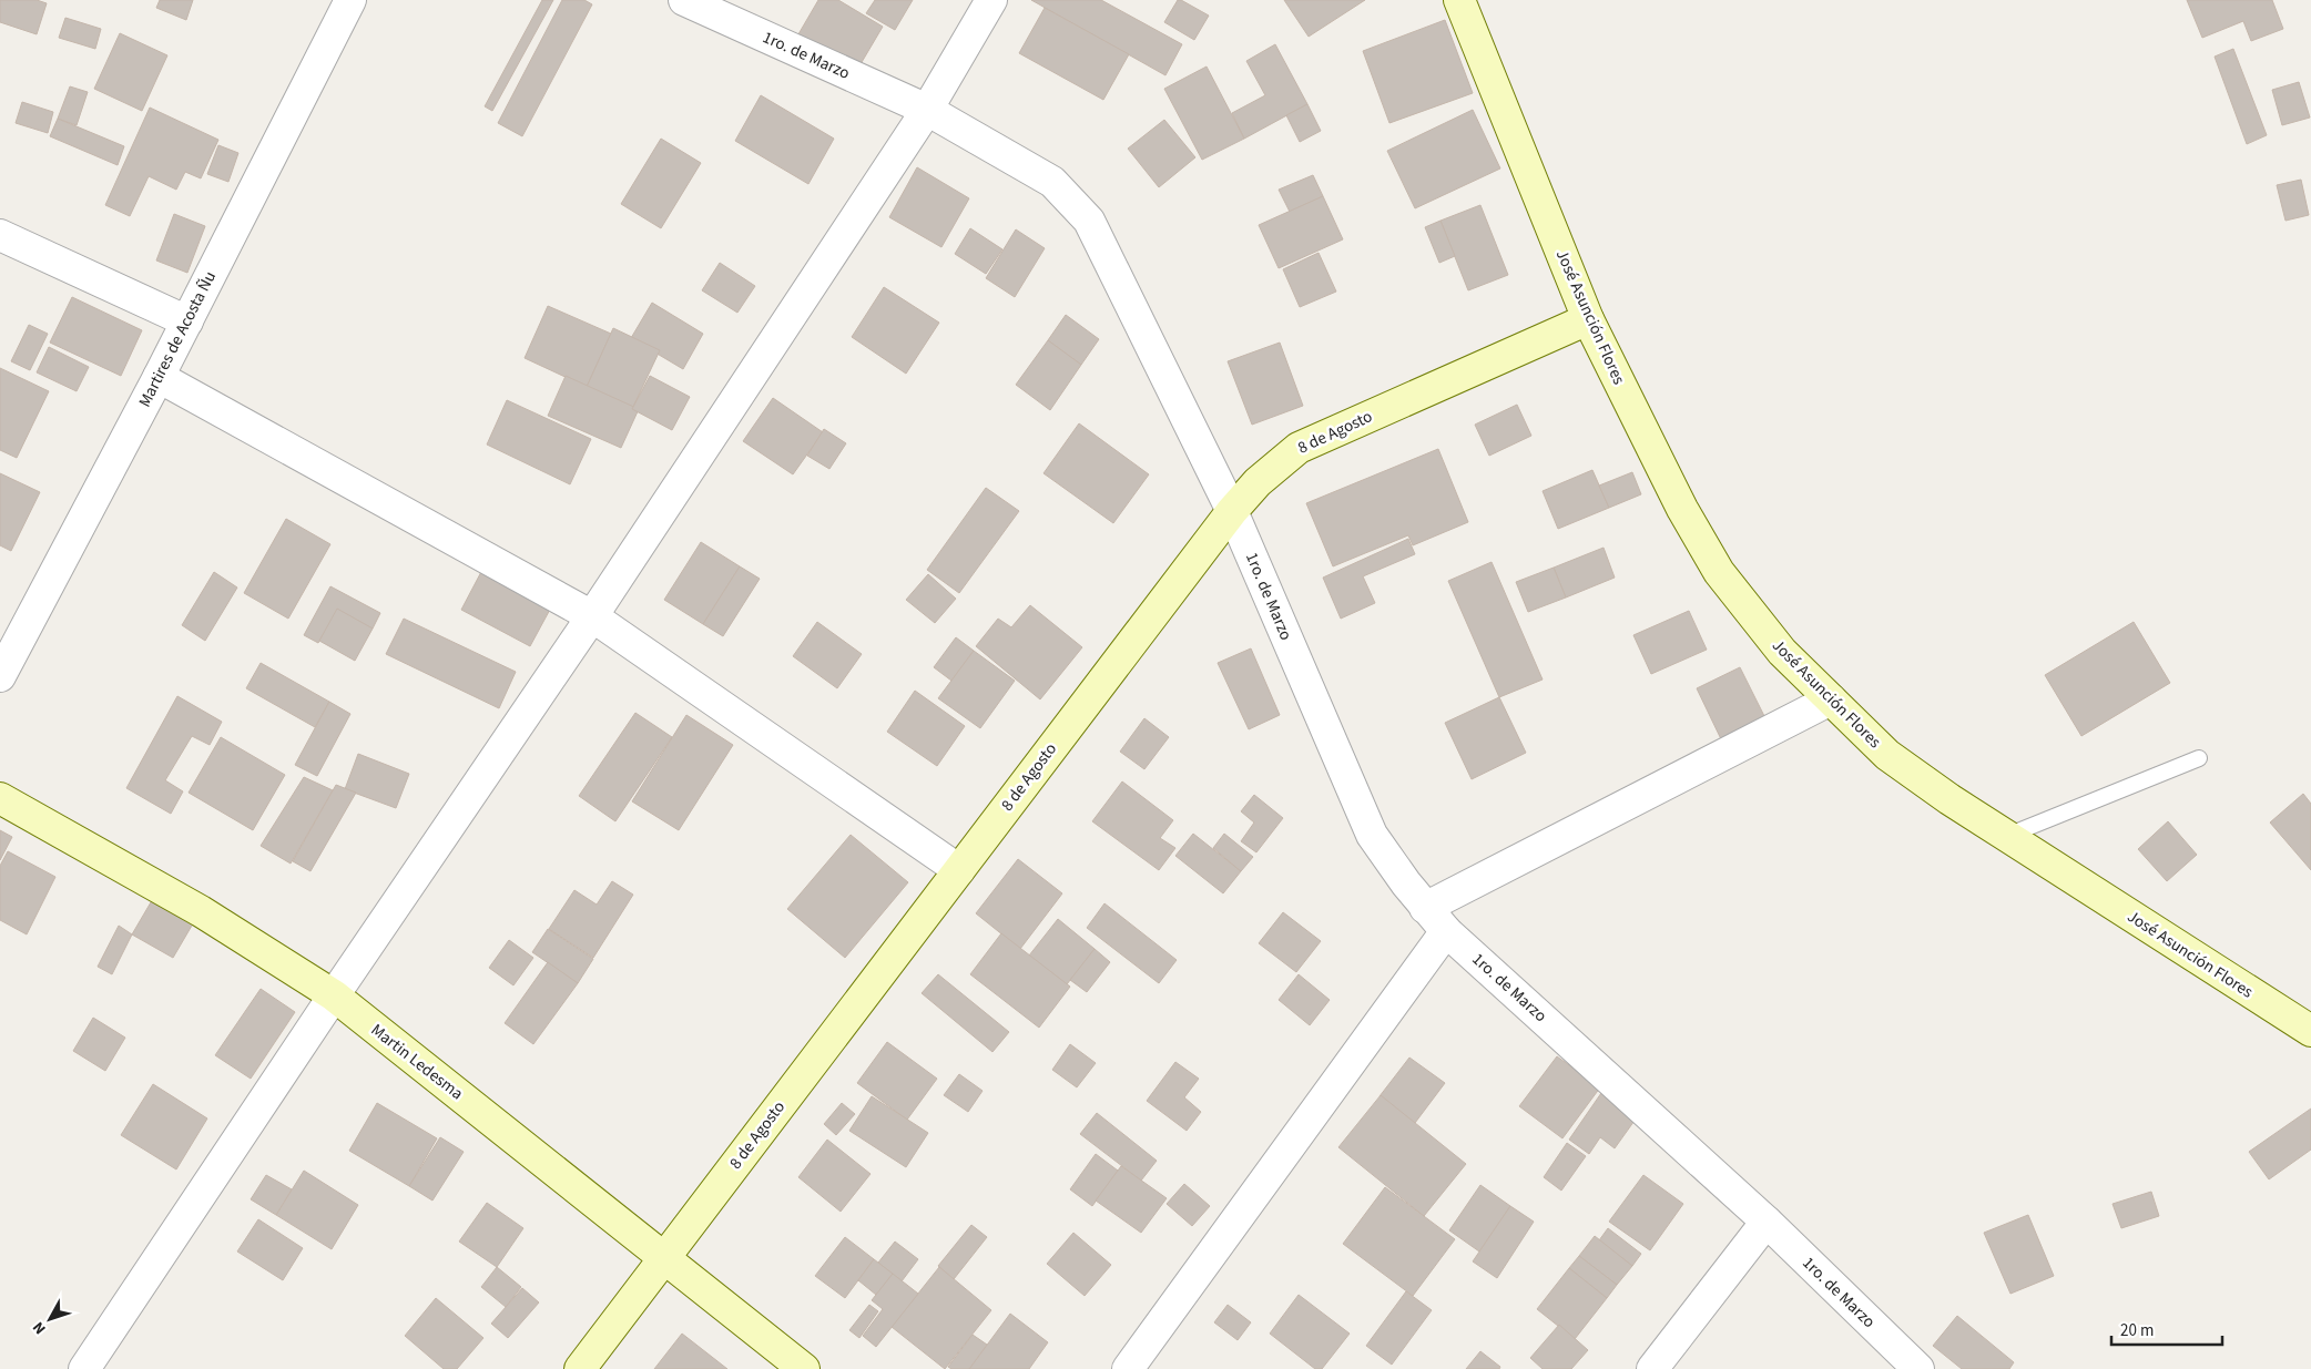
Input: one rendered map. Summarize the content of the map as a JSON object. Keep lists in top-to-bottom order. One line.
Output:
{"streets":{"street":["1ro. de Marzo","José Asunción Flores","Martires de Acosta Ñu","8 de Agosto","Martin Ledesma"]},"crossings":[["1ro. de Marzo","8 de Agosto"],["José Asunción Flores","8 de Agosto"],["8 de Agosto","Martin Ledesma"]],"scale_bar":"20 m","north":"bottom left"}
